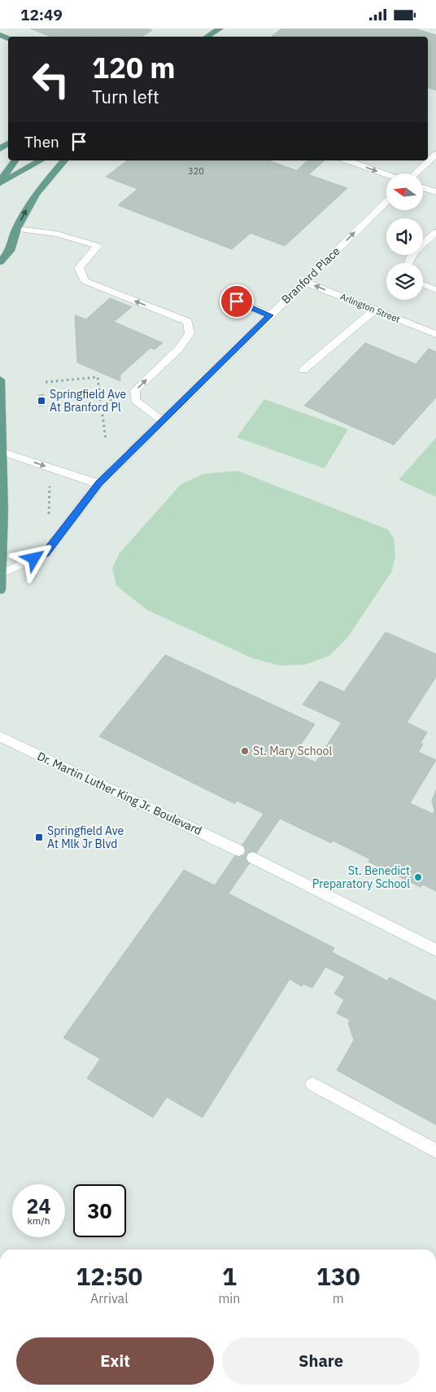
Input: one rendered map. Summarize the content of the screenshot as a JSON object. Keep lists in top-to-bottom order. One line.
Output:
{"streets":{"street":["Branford Place","Arlington Street","Dr. Martin Luther King Jr. Boulevard"]},"crossings":[["Branford Place","Arlington Street"]],"one_way":["Arlington Street"],"places":{"transit":["Springfield Ave At Branford Pl","Springfield Ave At Mlk Jr Blvd"],"other":["St. Mary School","St. Benedict Preparatory School"]},"house_numbers":["320"],"north":"left","page":{"status":"12:49","turn":["120 m","Turn left"],"then":"Then","speed":"24 km/h","limit":"30","eta":["12:50","Arrival","1","min","130","m"],"buttons":["Exit","Share"]}}
